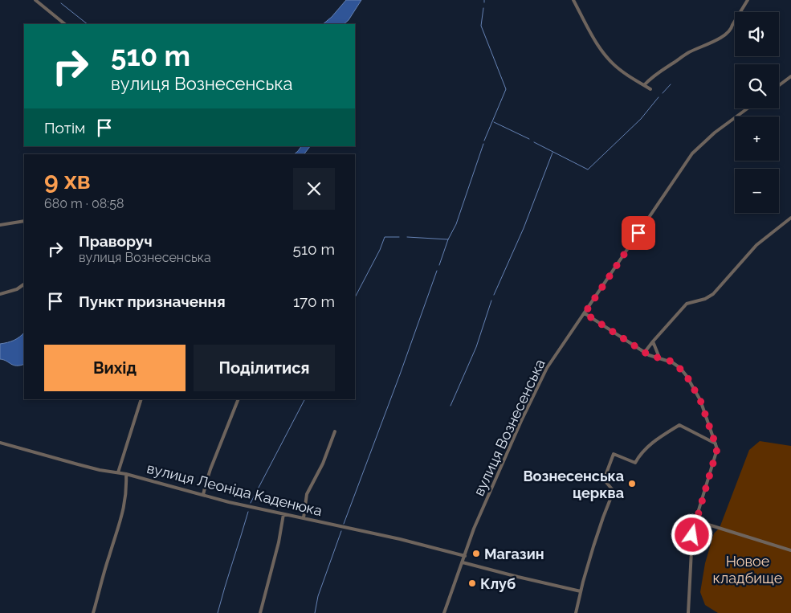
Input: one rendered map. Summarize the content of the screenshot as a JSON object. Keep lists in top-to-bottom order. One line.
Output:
{"streets":{"street":["вулиця Вознесенська","вулиця Леоніда Каденюка"]},"crossings":[["вулиця Вознесенська","вулиця Леоніда Каденюка"]],"parks":["Новое кладбище"],"places":["Вознесенська церква","Магазин","Клуб"],"page":{"map_buttons":["+","−"],"turn":["510 m","вулиця Вознесенська"],"then":"Потім","heading":["9 хв","680 m · 08:58"],"list":[{"name":"Праворуч","note":"вулиця Вознесенська","value":"510 m"},{"name":"Пункт призначення","value":"170 m"}],"buttons":["Вихід","Поділитися"]}}
